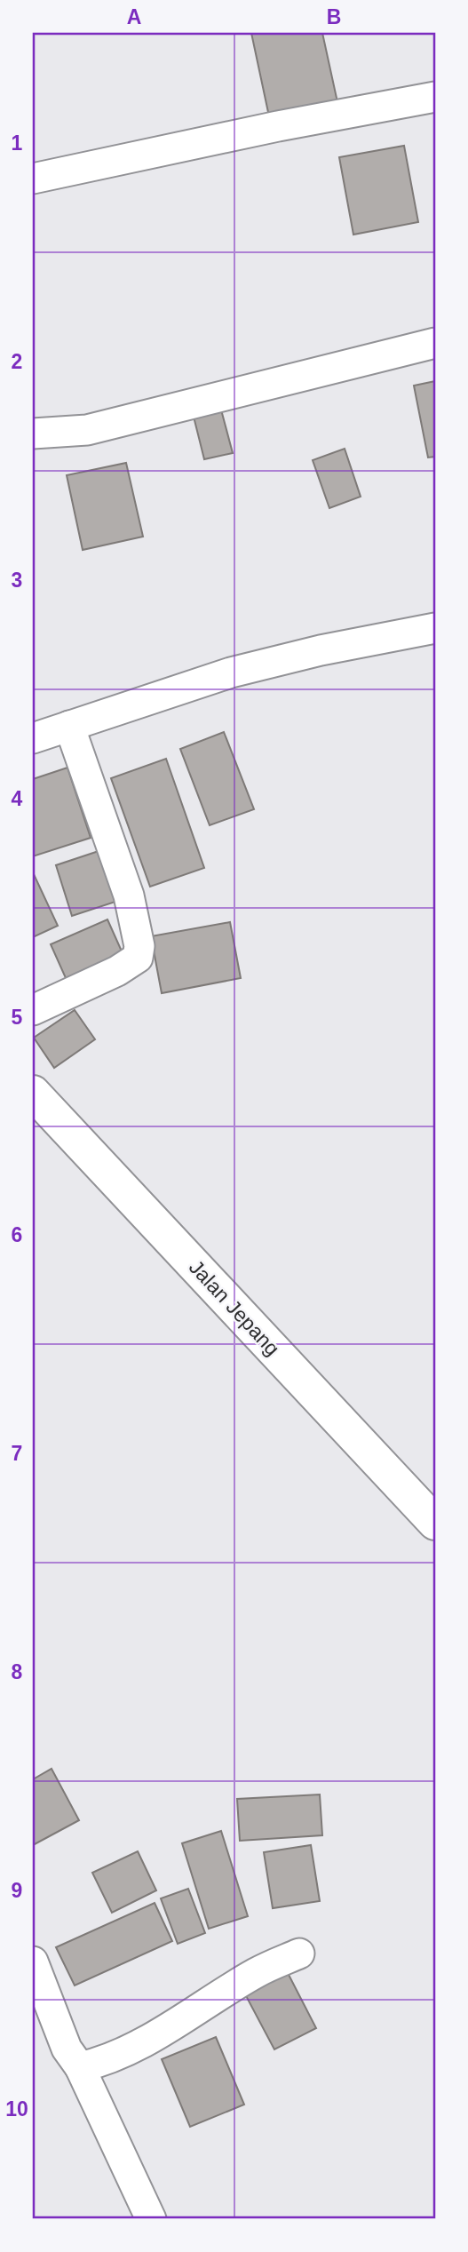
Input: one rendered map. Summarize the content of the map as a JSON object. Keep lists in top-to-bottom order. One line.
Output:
{"streets":{"street":["Jalan Jepang"]},"grid":{"columns":["A","B"],"rows":["1","2","3","4","5","6","7","8","9","10"]}}
